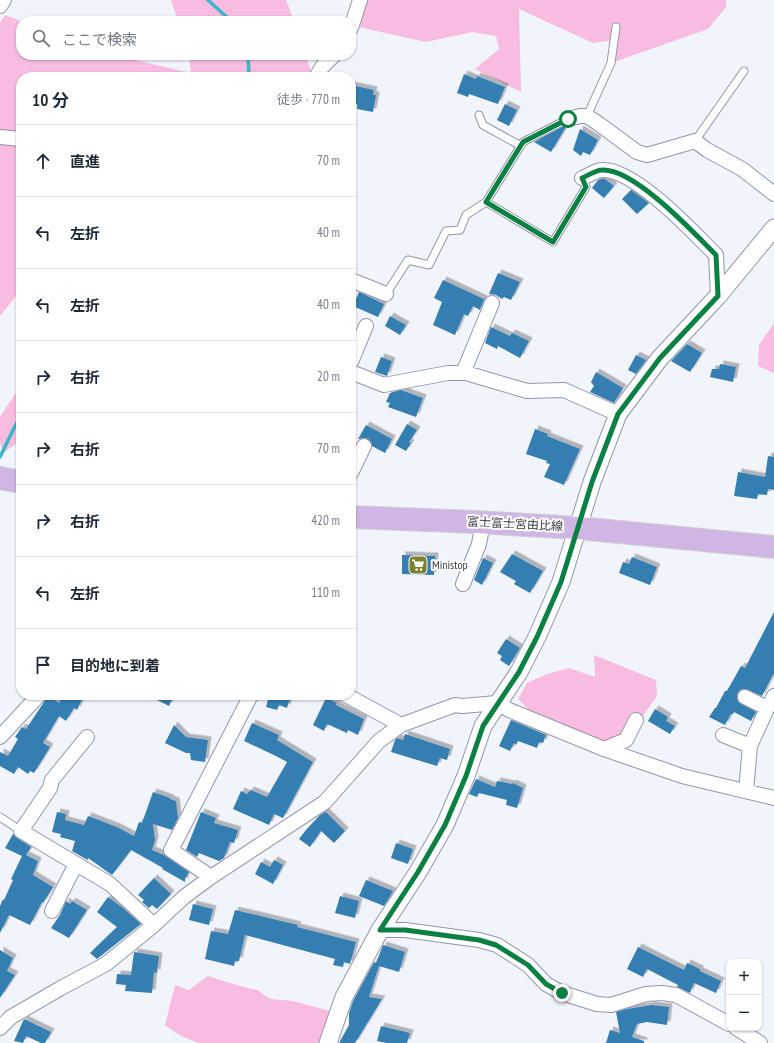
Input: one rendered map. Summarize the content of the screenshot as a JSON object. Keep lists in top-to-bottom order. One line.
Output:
{"streets":{"main road":["富士富士宮由比線"]},"places":{"supermarket":["Ministop"]},"page":{"search":"ここで検索","heading":["10 分","徒歩 · 770 m"],"list":[["直進","70 m"],["左折","40 m"],["左折","40 m"],["右折","20 m"],["右折","70 m"],["右折","420 m"],["左折","110 m"],"目的地に到着"],"map_buttons":["+","−"]}}
